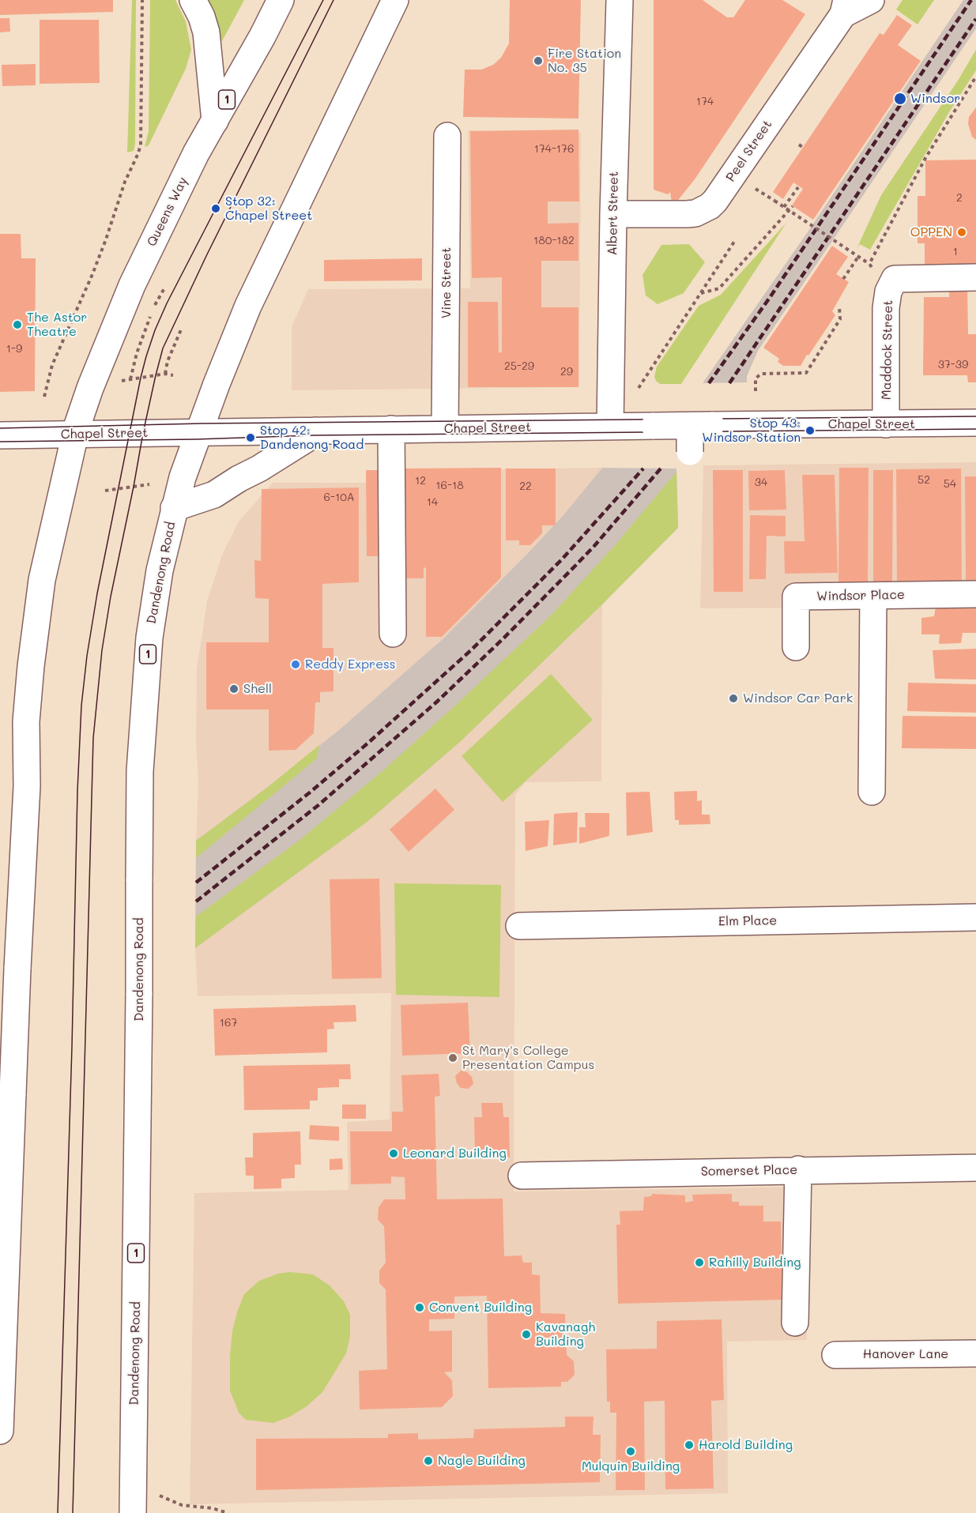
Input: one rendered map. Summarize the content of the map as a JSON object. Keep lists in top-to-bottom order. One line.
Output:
{"streets":{"main road":["1","Peel Street","Queens Way","Albert Street","Vine Street","Maddock Street","Chapel Street","Dandenong Road","Windsor Place","Elm Place","Somerset Place","Hanover Lane"]},"crossings":[["1","Queens Way"],["1","Chapel Street"],["1","Dandenong Road"],["Peel Street","Albert Street"],["Queens Way","Chapel Street"],["Albert Street","Chapel Street"],["Vine Street","Chapel Street"],["Maddock Street","Chapel Street"],["Chapel Street","Dandenong Road"]],"places":["Fire Station No. 35","Windsor","Stop 32: Chapel Street","OPPEN","The Astor Theatre","Stop 43: Windsor Station","Stop 42: Dandenong Road","Reddy Express","Shell","Windsor Car Park","St Mary's College Presentation Campus","Leonard Building","Rahilly Building","Convent Building","Kavanagh Building","Harold Building","Mulquin Building","Nagle Building"],"house_numbers":["174","174-176","2","180-182","1","1-9","37-39","25-29","29","52","12","34","54","16-18","22","6-10A","14","167"]}
